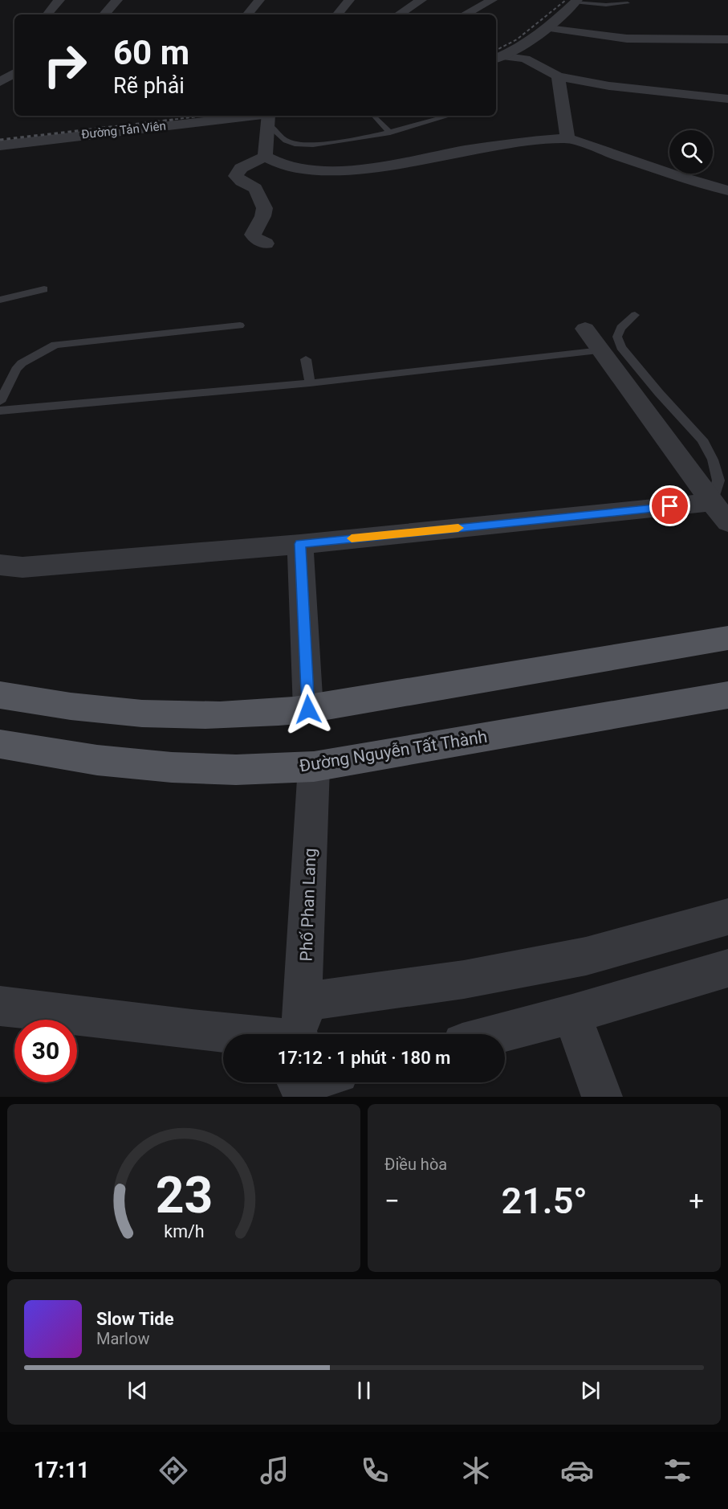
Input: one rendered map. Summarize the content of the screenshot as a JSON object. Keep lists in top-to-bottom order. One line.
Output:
{"streets":{"main road":["Đường Nguyễn Tất Thành"],"street":["Đường Tản Viên","Phố Phan Lang"]},"crossings":[["Đường Nguyễn Tất Thành","Phố Phan Lang"]],"page":{"turn":["60 m","Rẽ phải"],"limit":"30","trip":"17:12 · 1 phút · 180 m","tile":"Điều hòa","heat":["−","21.5°","+"],"song":["Slow Tide","Marlow"],"tabs":"17:11","gauge":["23","km/h"]}}
